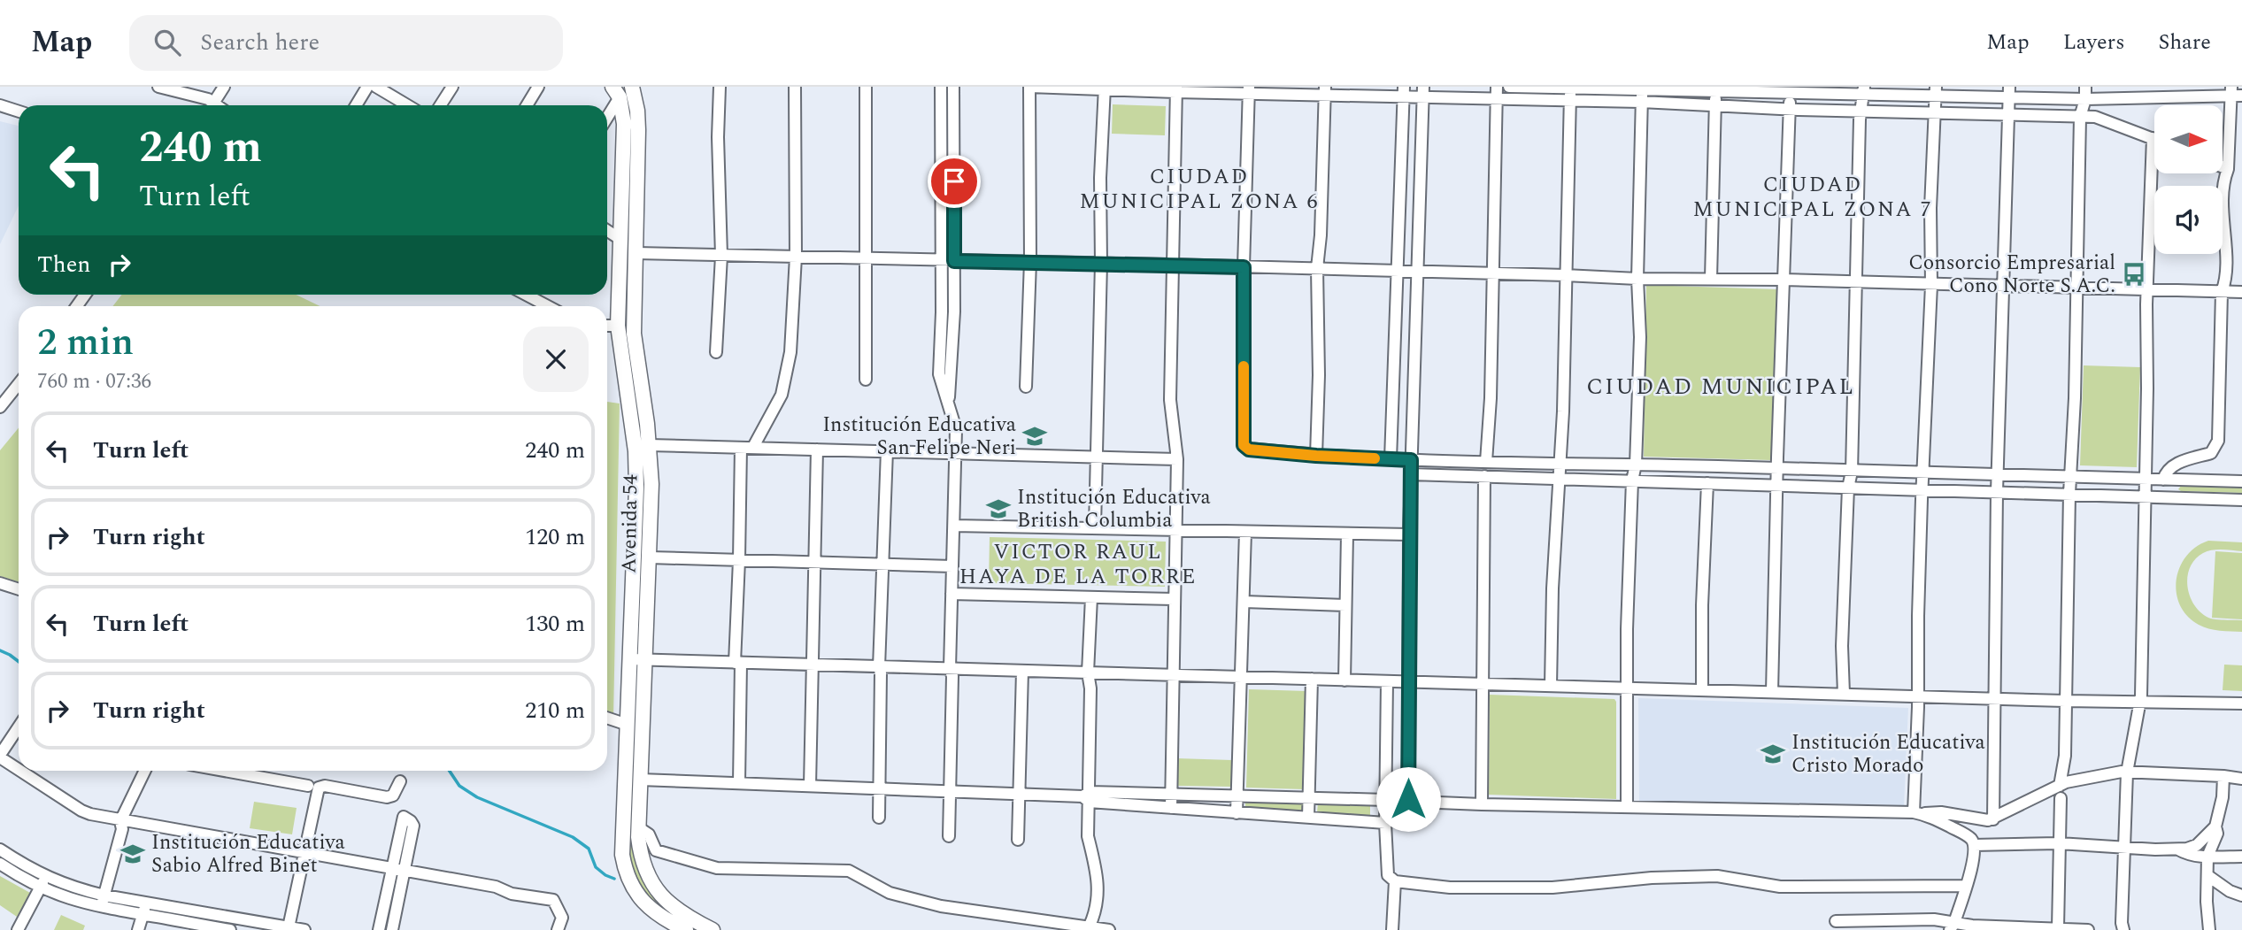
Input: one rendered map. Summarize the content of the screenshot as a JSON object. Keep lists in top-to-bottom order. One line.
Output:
{"streets":{"main road":["Avenida 54"]},"districts":["CIUDAD MUNICIPAL ZONA 6","CIUDAD MUNICIPAL ZONA 7","CIUDAD MUNICIPAL","VICTOR RAUL HAYA DE LA TORRE"],"places":{"bus stop":["Consorcio Empresarial Cono Norte S.A.C."],"school or university":["Institución Educativa San Felipe Neri","Institución Educativa British Columbia","Institución Educativa Cristo Morado","Institución Educativa Sabio Alfred Binet"]},"north":"right","page":{"header":"Map","search":"Search here","nav":["Map","Layers","Share"],"turn":["240 m","Turn left"],"then":"Then","heading":["2 min","760 m · 07:36"],"list":[{"name":"Turn left","value":"240 m"},{"name":"Turn right","value":"120 m"},{"name":"Turn left","value":"130 m"},{"name":"Turn right","value":"210 m"}]}}
